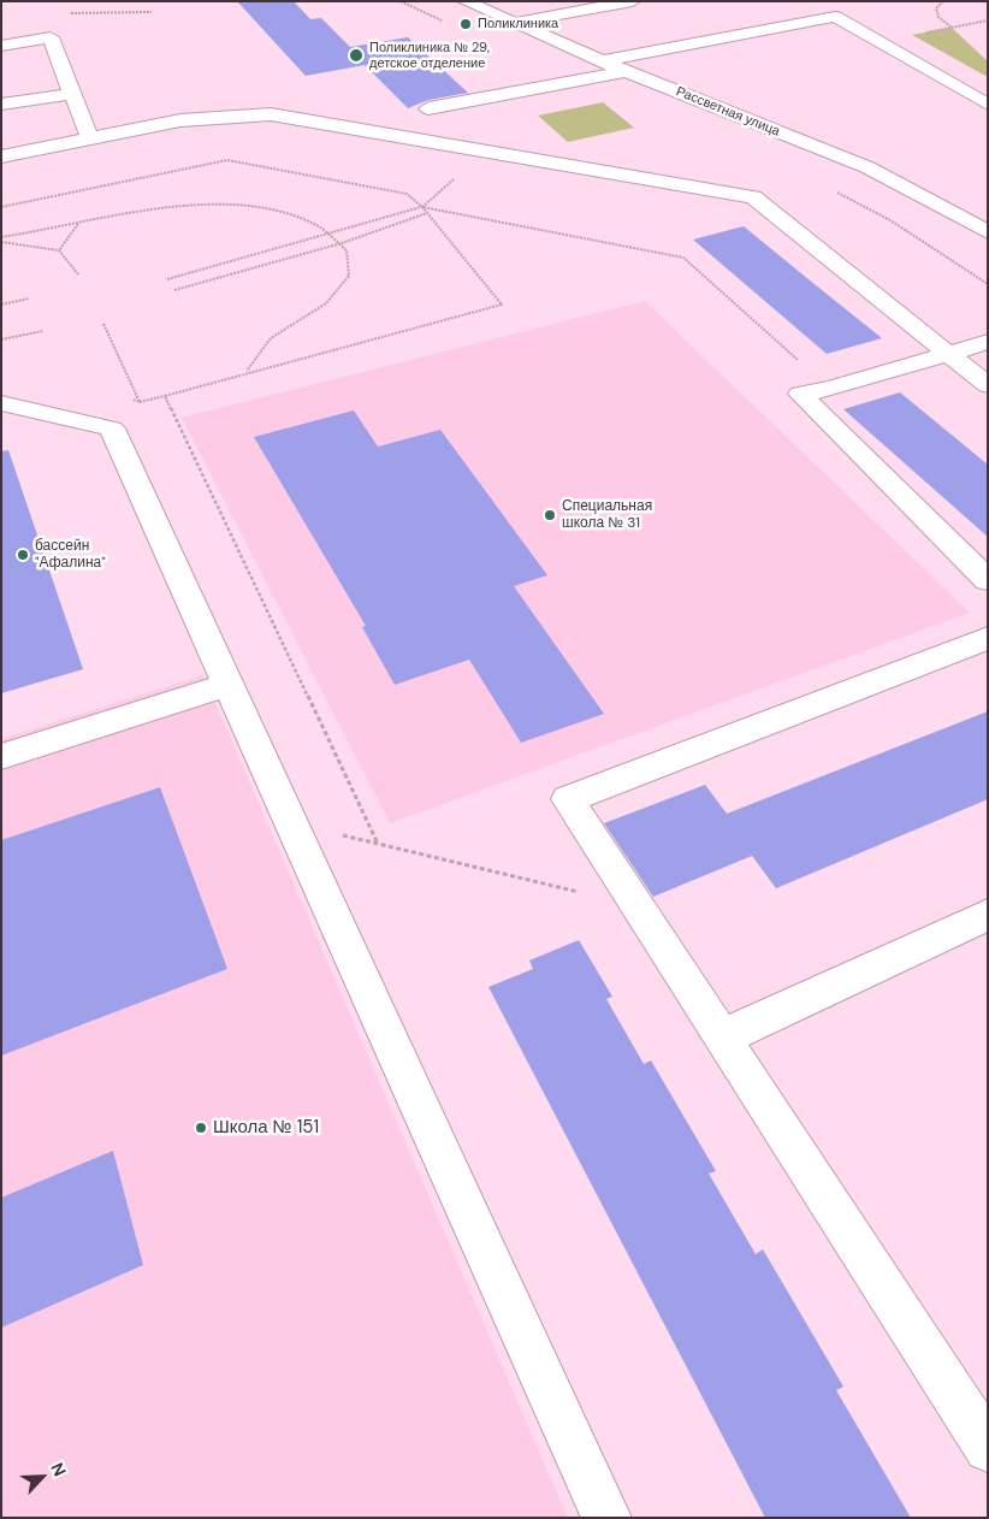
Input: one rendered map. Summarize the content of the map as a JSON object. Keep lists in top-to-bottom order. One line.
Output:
{"streets":{"street":["Рассветная улица"]},"places":["Поликлиника","Поликлиника № 29, детское отделение","Специальная школа № 31","бассейн \"Афалина\"","Школа № 151"],"north":"top right"}
